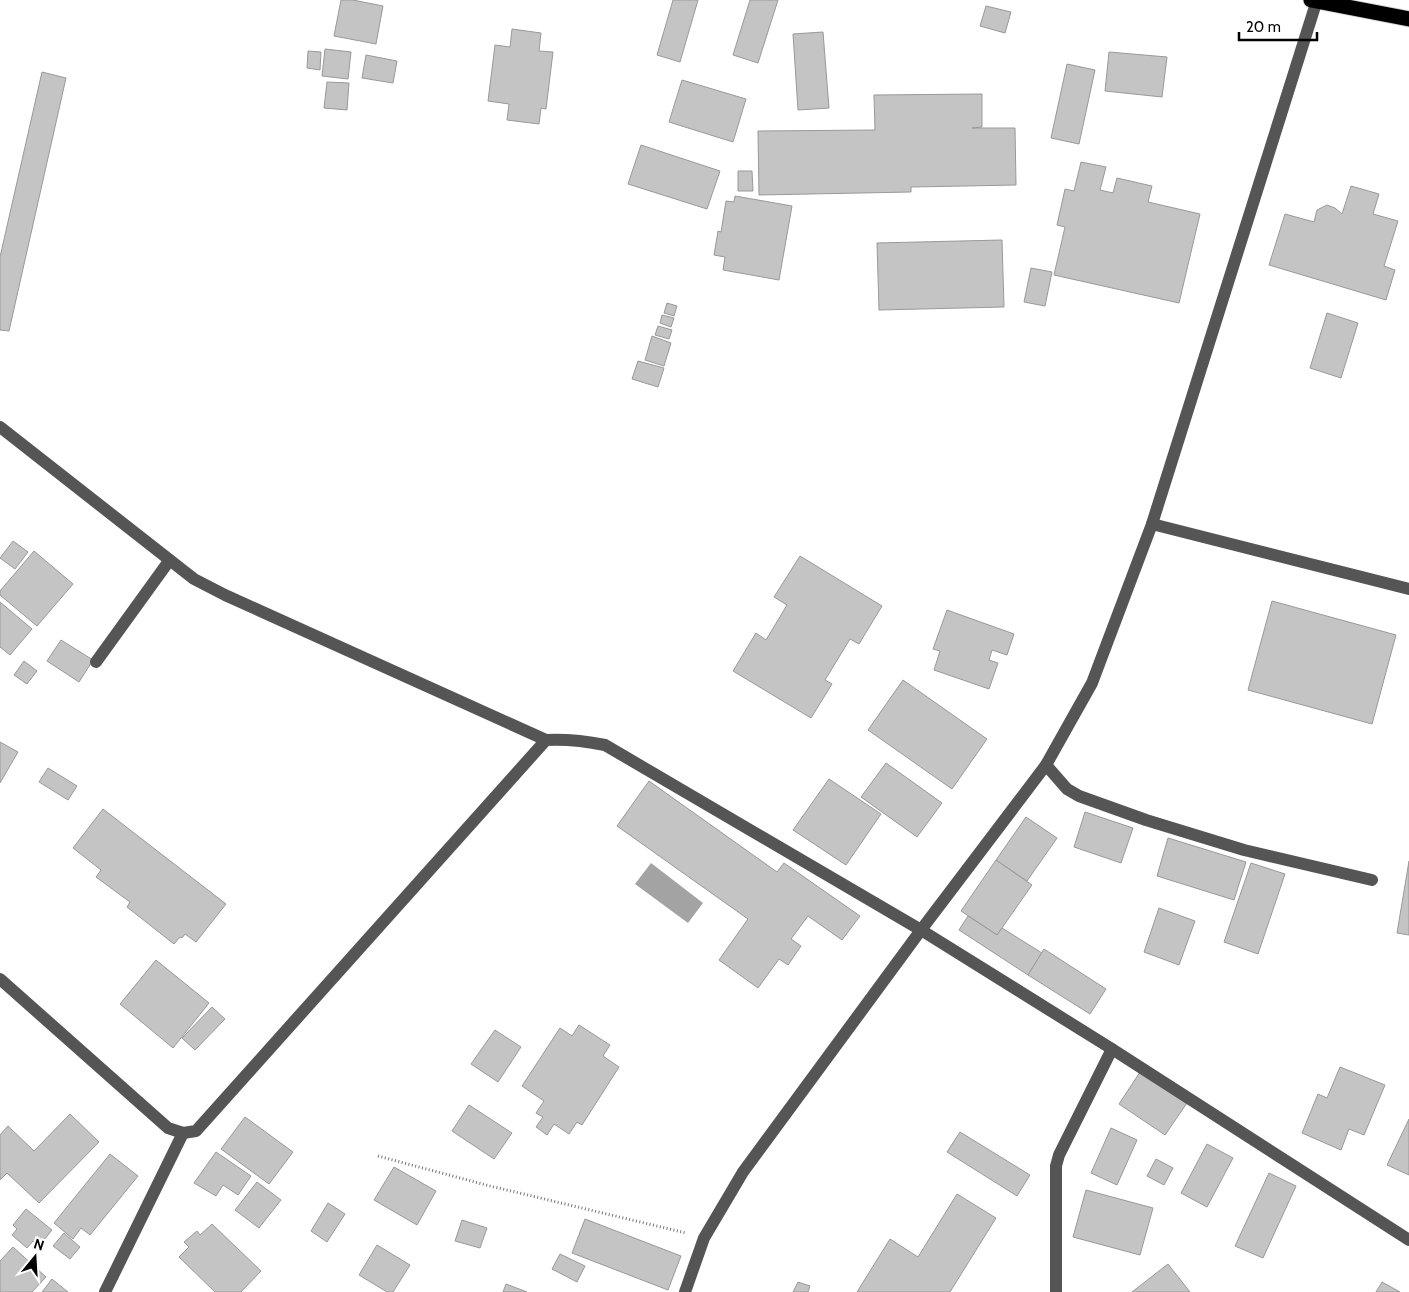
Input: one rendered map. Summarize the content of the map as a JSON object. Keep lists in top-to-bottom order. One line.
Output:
{"scale_bar":"20 m","north":"top"}
